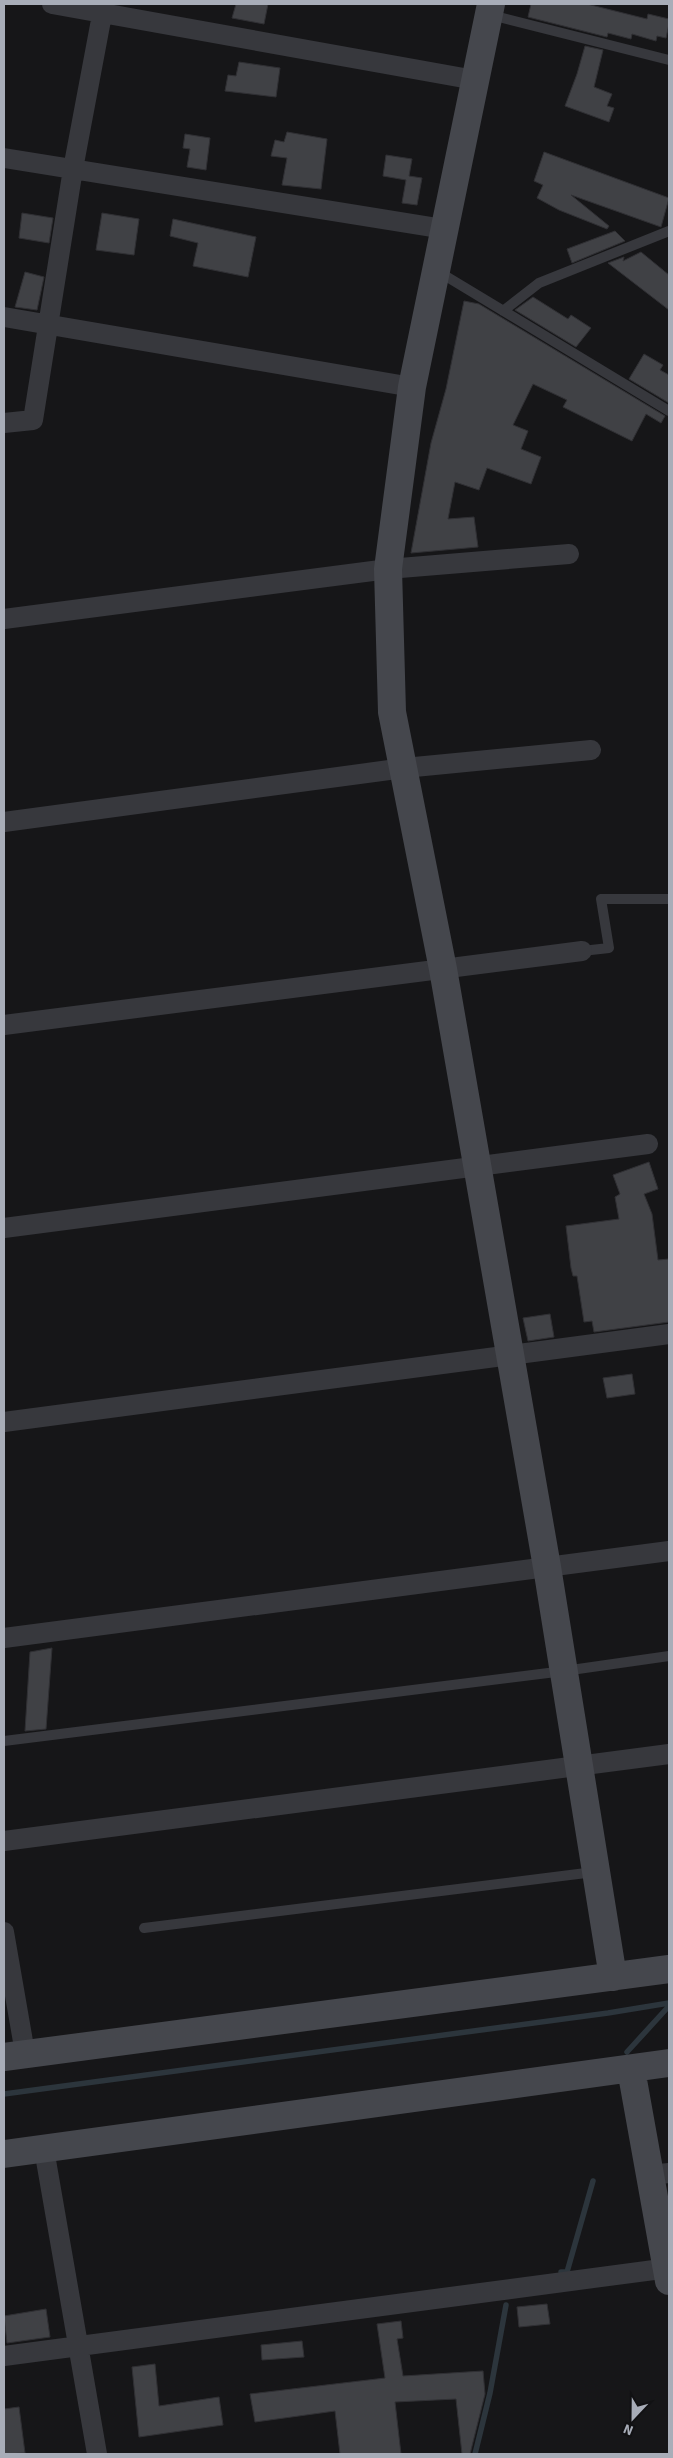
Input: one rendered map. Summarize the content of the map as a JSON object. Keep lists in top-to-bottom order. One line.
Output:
{"north":"bottom"}
